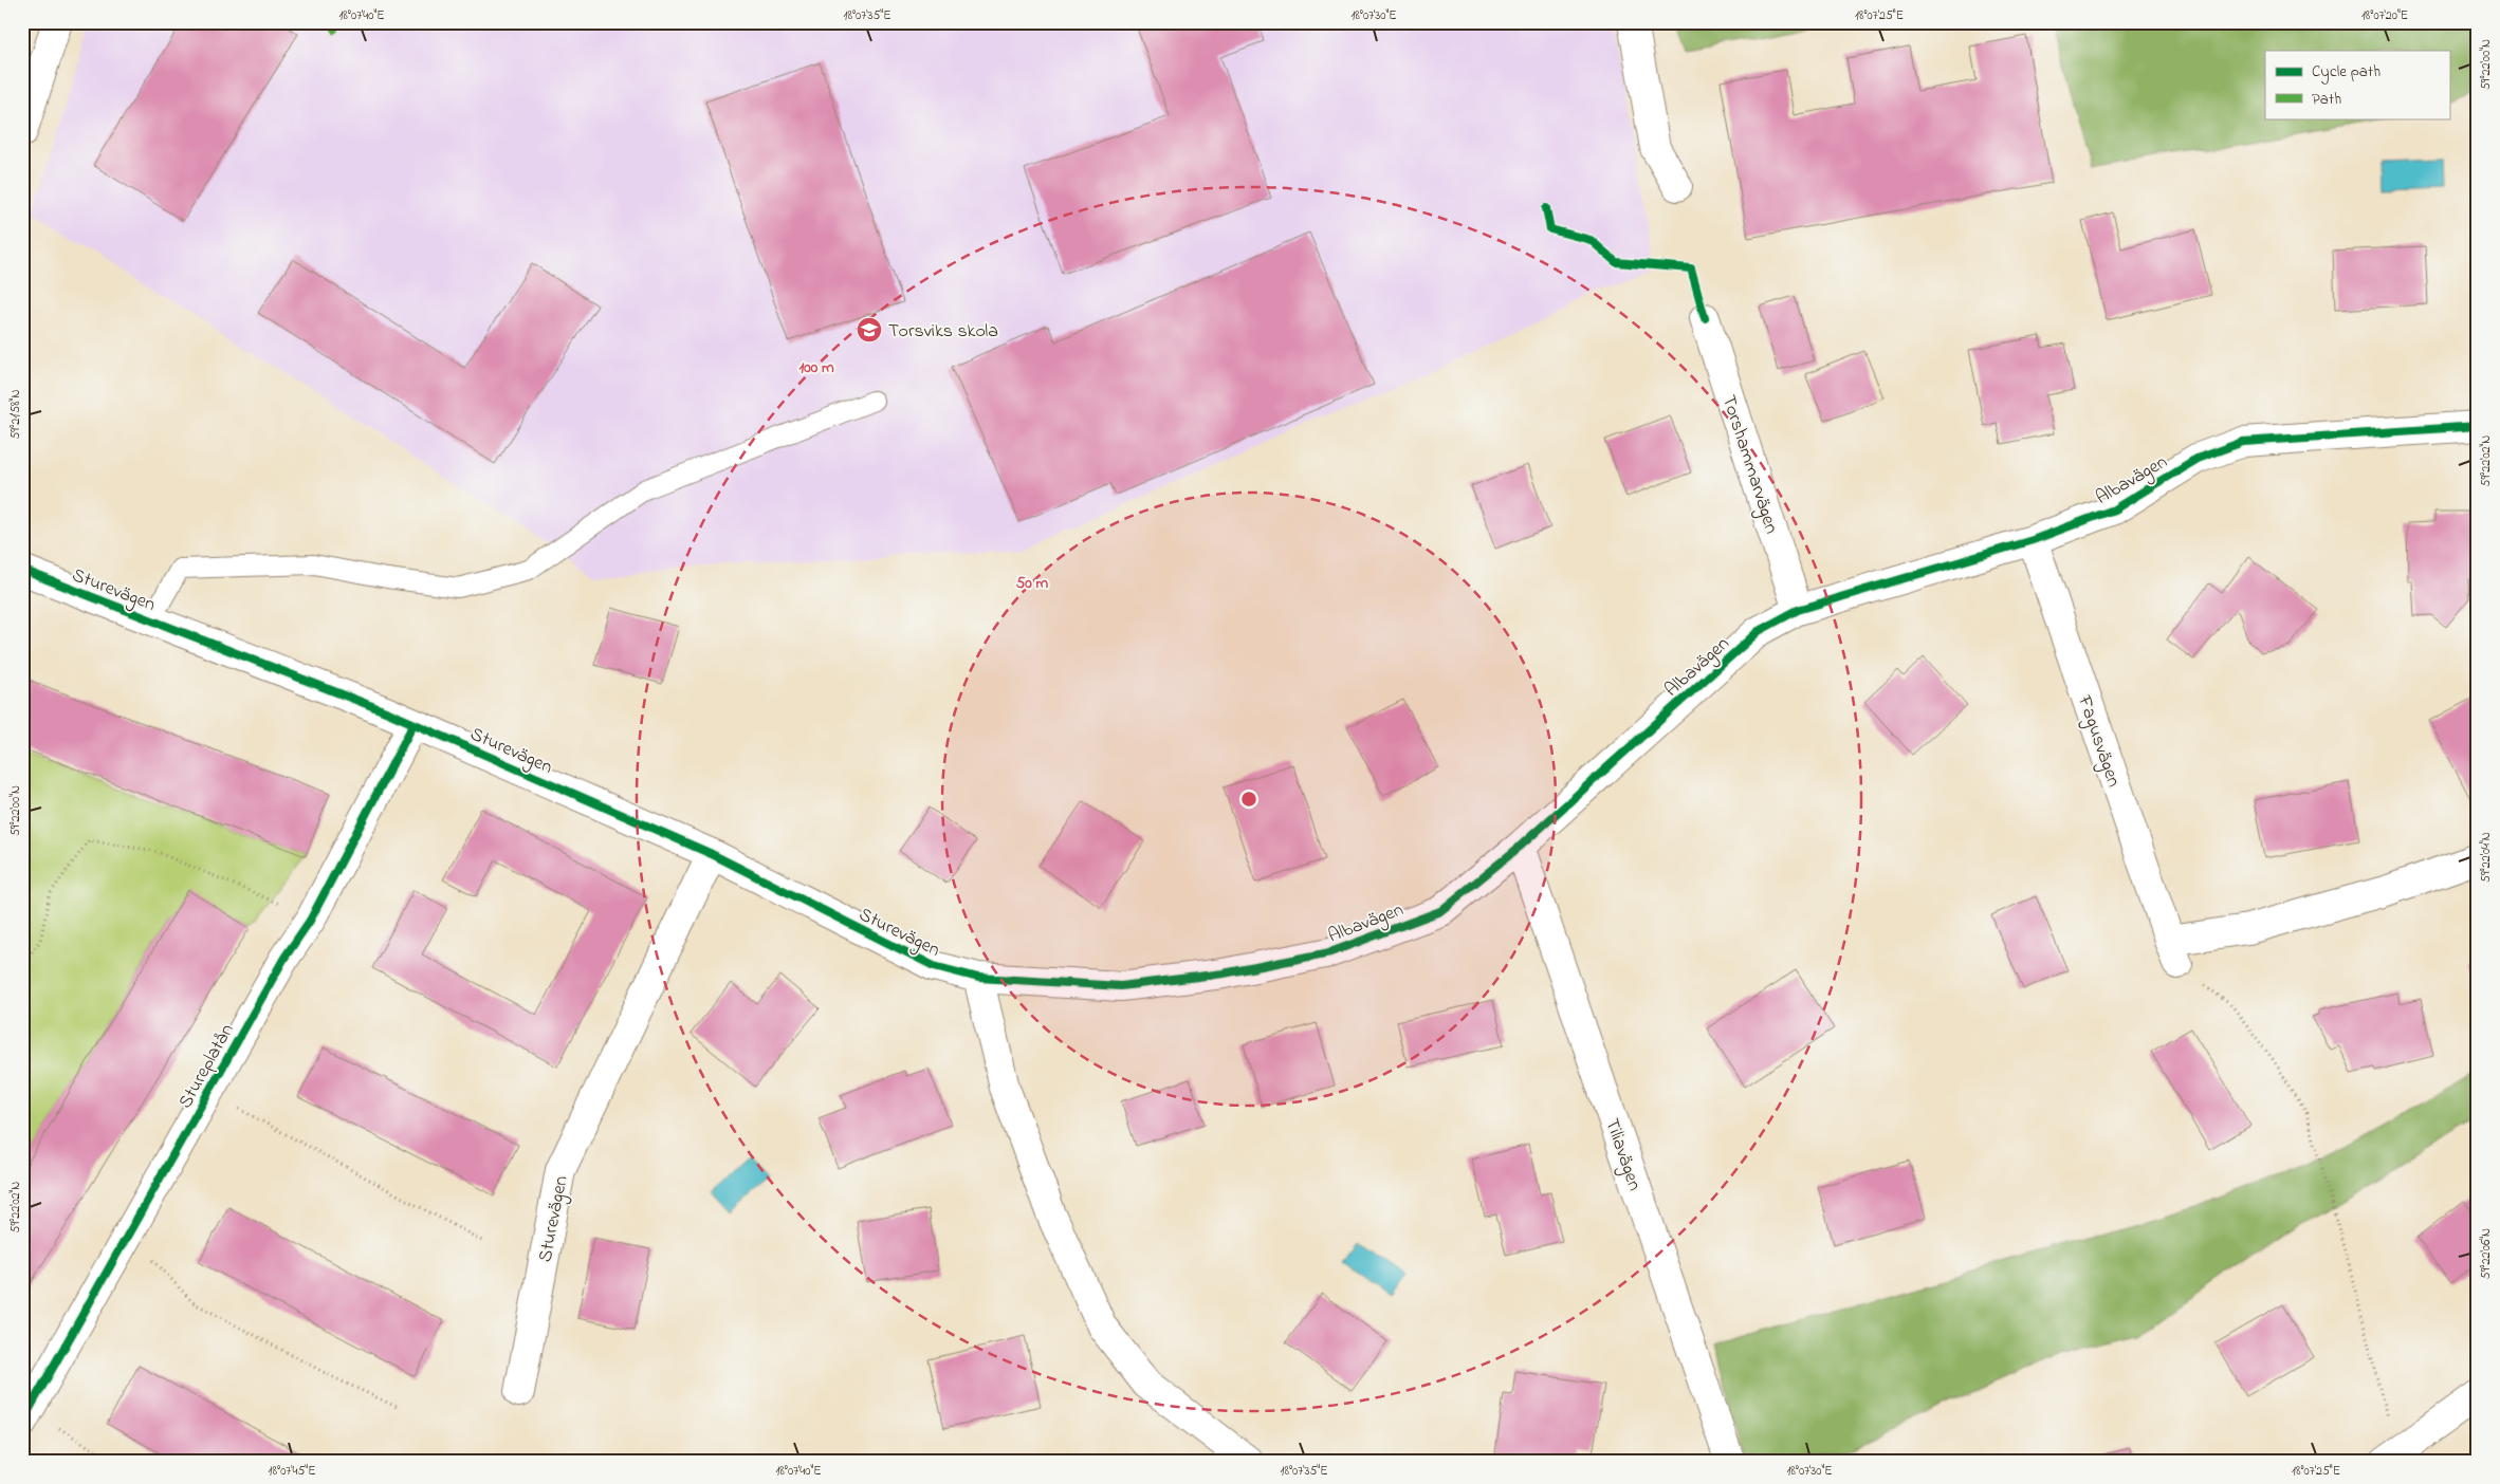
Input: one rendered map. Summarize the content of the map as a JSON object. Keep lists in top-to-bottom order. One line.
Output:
{"streets":{"street":["Torshammarvägen","Albavägen","Sturevägen","Fagusvägen","Stureplatån","Tiliavägen"]},"crossings":[["Torshammarvägen","Albavägen"],["Albavägen","Sturevägen"],["Albavägen","Fagusvägen"],["Albavägen","Tiliavägen"],["Sturevägen","Stureplatån"]],"places":{"school or university":["Torsviks skola"]},"legend":["Cycle path","Path"],"coordinates":["18°07'40\"E","18°07'35\"E","18°07'30\"E","18°07'25\"E","18°07'20\"E","59°22'00\"N","59°21'58\"N","59°22'02\"N","59°22'04\"N","59°22'06\"N","18°07'45\"E"],"rings":["100 m","50 m"]}
